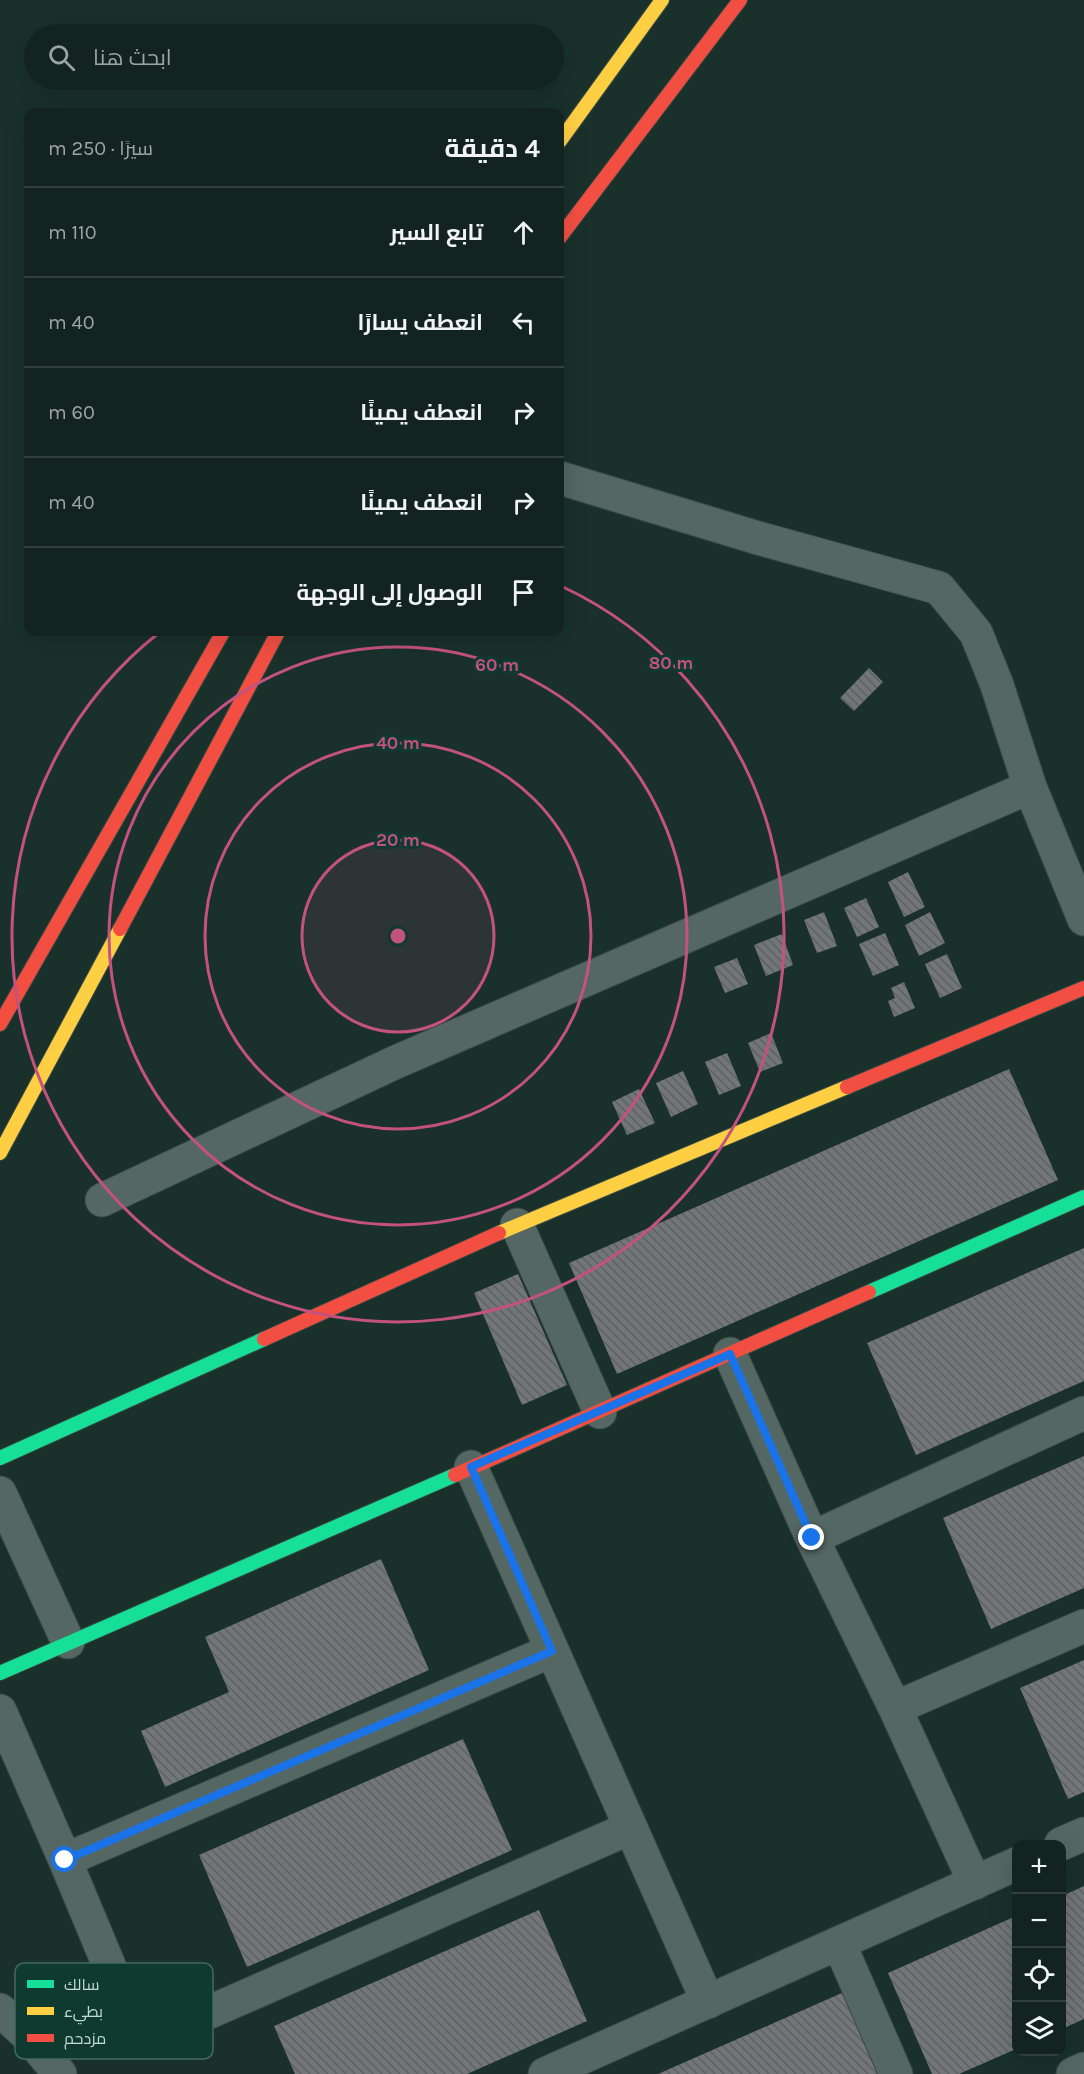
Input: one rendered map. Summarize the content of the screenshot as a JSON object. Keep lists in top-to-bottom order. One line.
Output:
{"legend":["سالك","بطيء","مزدحم"],"page":{"search":"ابحث هنا","heading":["4 دقيقة","سيرًا · 250 m"],"list":[["تابع السير","110 m"],["انعطف يسارًا","40 m"],["انعطف يمينًا","60 m"],["انعطف يمينًا","40 m"],"الوصول إلى الوجهة"],"map_buttons":["+","−"]},"rings":["80 m","60 m","40 m","20 m"]}
